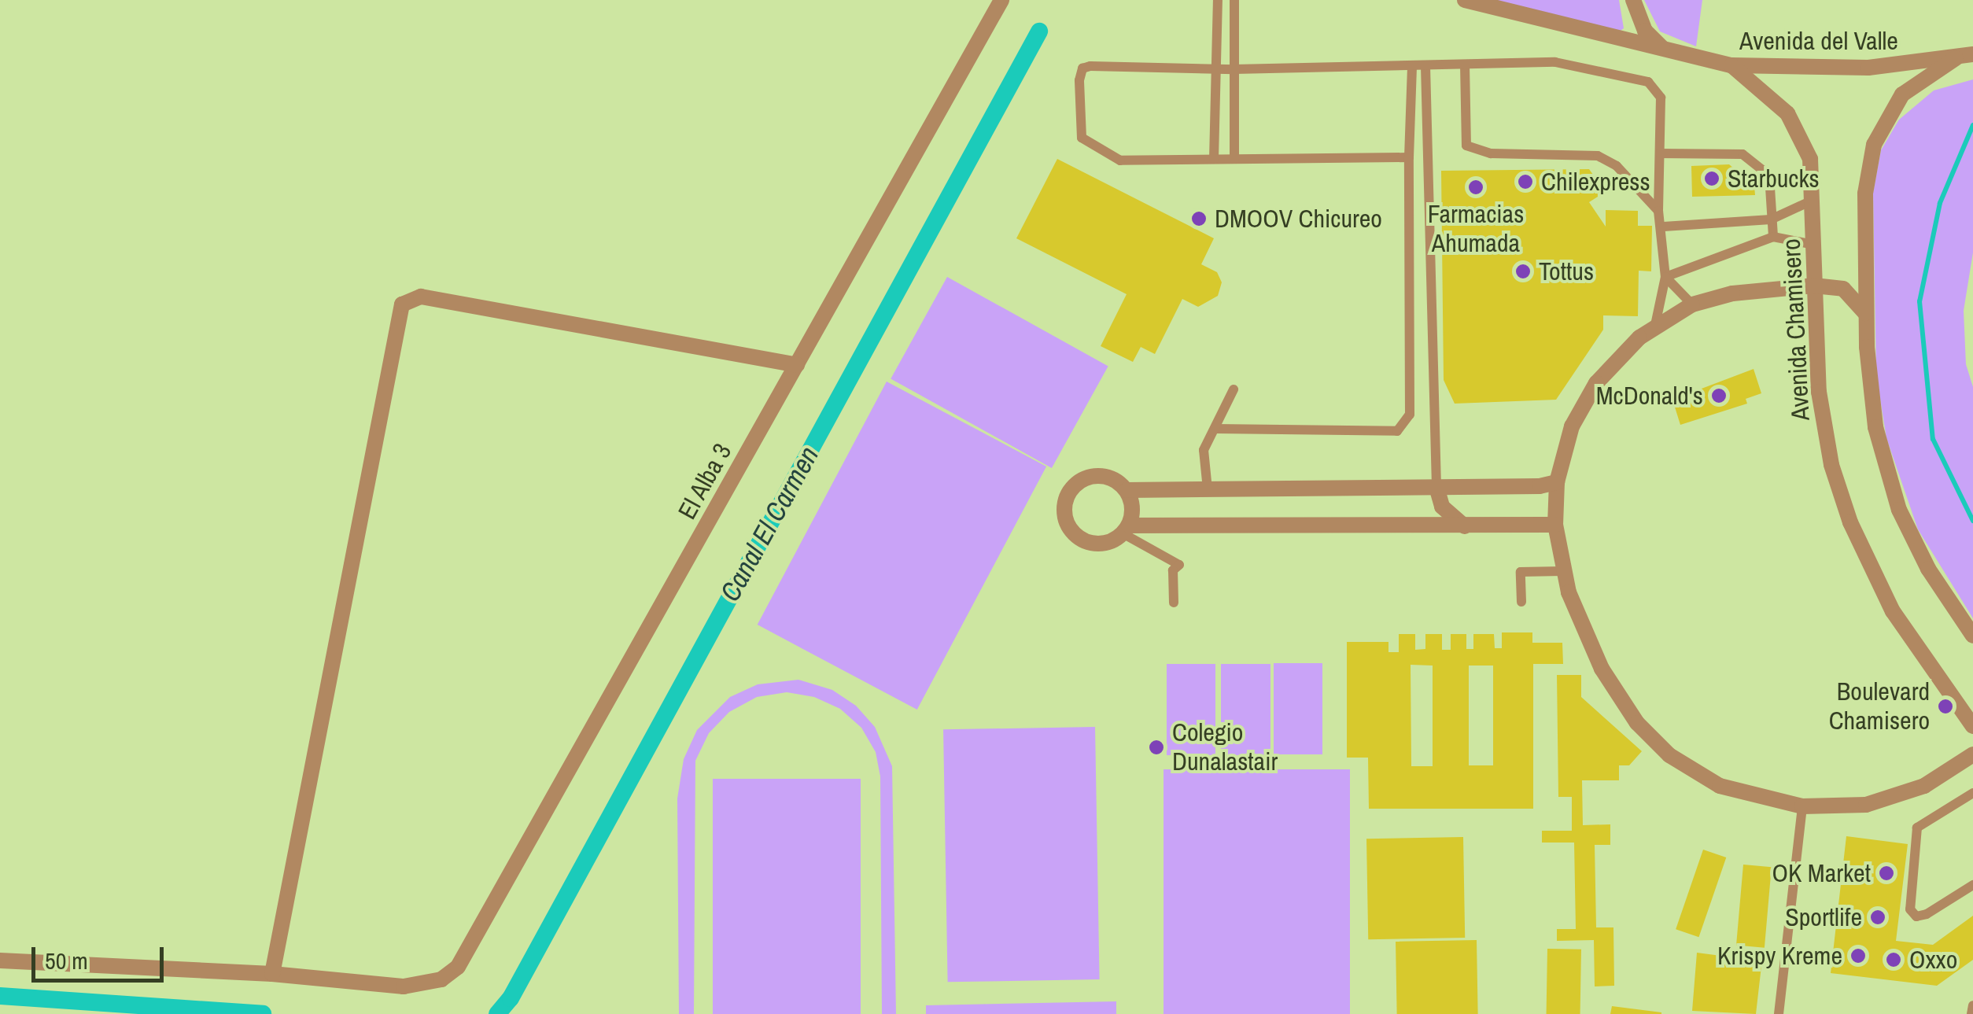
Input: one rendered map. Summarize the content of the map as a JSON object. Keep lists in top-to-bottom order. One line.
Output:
{"streets":{"street":["Avenida del Valle","Avenida Chamisero","El Alba 3"]},"crossings":[["Avenida del Valle","Avenida Chamisero"]],"water":["Canal El Carmen"],"places":["Starbucks","Chilexpress","Farmacias Ahumada","DMOOV Chicureo","Tottus","McDonald's","Boulevard Chamisero","Colegio Dunalastair","OK Market","Sportlife","Krispy Kreme","Oxxo"],"scale_bar":"50 m"}
